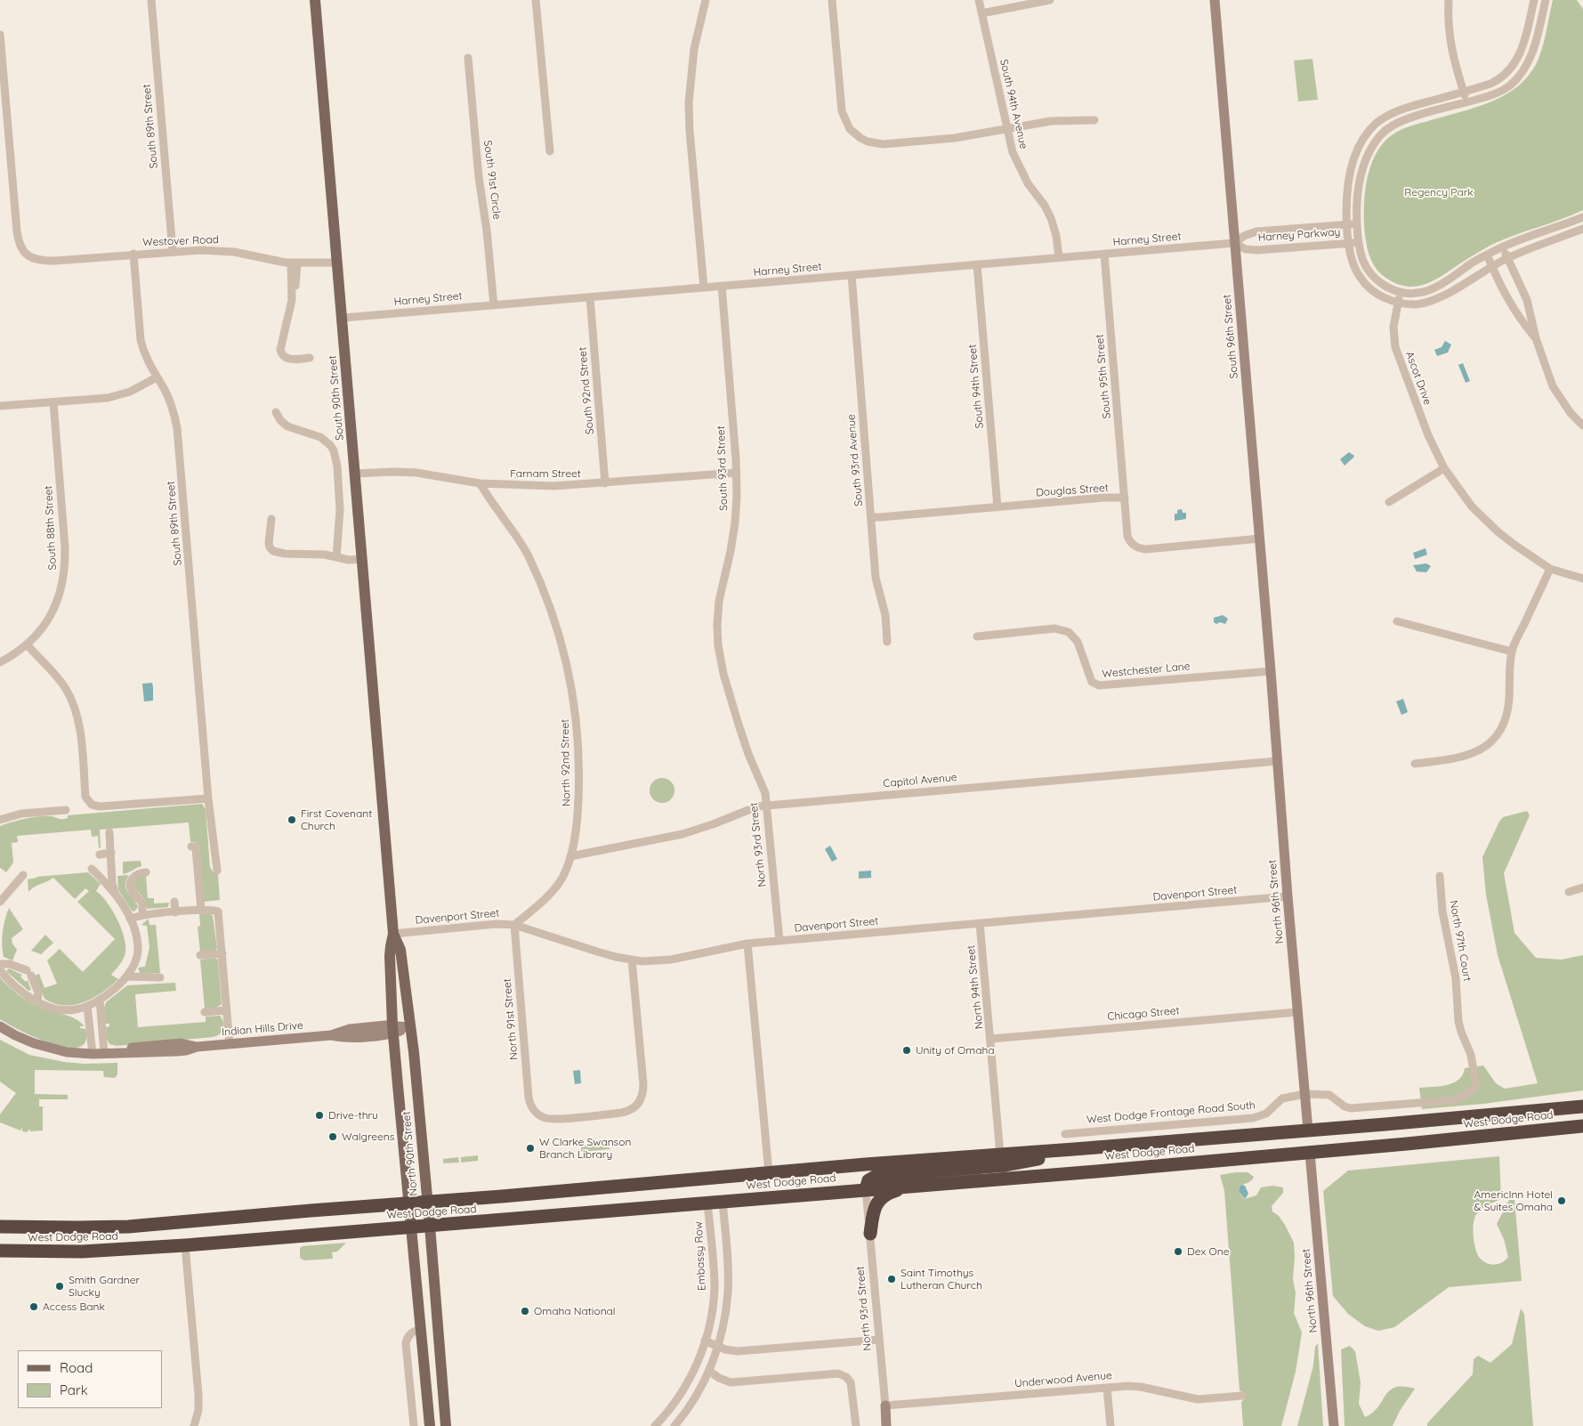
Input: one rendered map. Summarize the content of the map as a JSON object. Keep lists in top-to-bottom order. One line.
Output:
{"streets":{"highway":["West Dodge Road"],"main road":["South 90th Street","North 90th Street"],"street":["South 94th Avenue","South 89th Street","South 91st Circle","Harney Parkway","Harney Street","Westover Road","South 96th Street","South 95th Street","Ascot Drive","South 94th Street","South 92nd Street","South 93rd Avenue","South 93rd Street","Farnam Street","Douglas Street","South 88th Street","Westchester Lane","North 92nd Street","Capitol Avenue","North 93rd Street","Davenport Street","North 96th Street","North 97th Court","North 94th Street","Chicago Street","North 91st Street","Indian Hills Drive","West Dodge Frontage Road South","Embassy Row","Underwood Avenue"]},"crossings":[["South 94th Avenue","Harney Street"],["South 89th Street","Westover Road"],["South 91st Circle","Harney Street"],["Harney Parkway","Harney Street"],["Harney Parkway","South 96th Street"],["Harney Street","South 96th Street"],["Harney Street","South 95th Street"],["Harney Street","South 94th Street"],["Harney Street","South 92nd Street"],["Harney Street","South 90th Street"],["Harney Street","South 93rd Avenue"],["Harney Street","South 93rd Street"],["Westover Road","South 90th Street"],["South 96th Street","Douglas Street"],["South 96th Street","Westchester Lane"],["South 96th Street","North 96th Street"],["South 95th Street","Douglas Street"],["South 94th Street","Douglas Street"],["South 92nd Street","Farnam Street"],["South 90th Street","Farnam Street"],["South 90th Street","North 90th Street"],["South 93rd Avenue","Douglas Street"],["South 93rd Street","Farnam Street"],["South 93rd Street","North 93rd Street"],["Farnam Street","North 92nd Street"],["Westchester Lane","North 96th Street"],["North 92nd Street","Capitol Avenue"],["North 92nd Street","Davenport Street"],["North 92nd Street","North 91st Street"],["Capitol Avenue","North 93rd Street"],["Capitol Avenue","North 96th Street"],["North 93rd Street","Davenport Street"],["North 93rd Street","West Dodge Road"],["North 93rd Street","Underwood Avenue"],["Davenport Street","North 96th Street"],["Davenport Street","North 94th Street"],["Davenport Street","North 91st Street"],["Davenport Street","North 90th Street"],["North 96th Street","Chicago Street"],["North 96th Street","West Dodge Frontage Road South"],["North 96th Street","West Dodge Road"],["North 97th Court","West Dodge Frontage Road South"],["North 94th Street","Chicago Street"],["North 94th Street","West Dodge Road"],["Indian Hills Drive","North 90th Street"],["West Dodge Road","North 90th Street"],["West Dodge Road","Embassy Row"]],"parks":["Regency Park"],"places":["First Covenant Church","Unity of Omaha","Drive-thru","Walgreens","W Clarke Swanson Branch Library","AmericInn Hotel & Suites Omaha","Dex One","Saint Timothys Lutheran Church","Smith Gardner Slucky","Access Bank","Omaha National"],"legend":["Road","Park"]}
